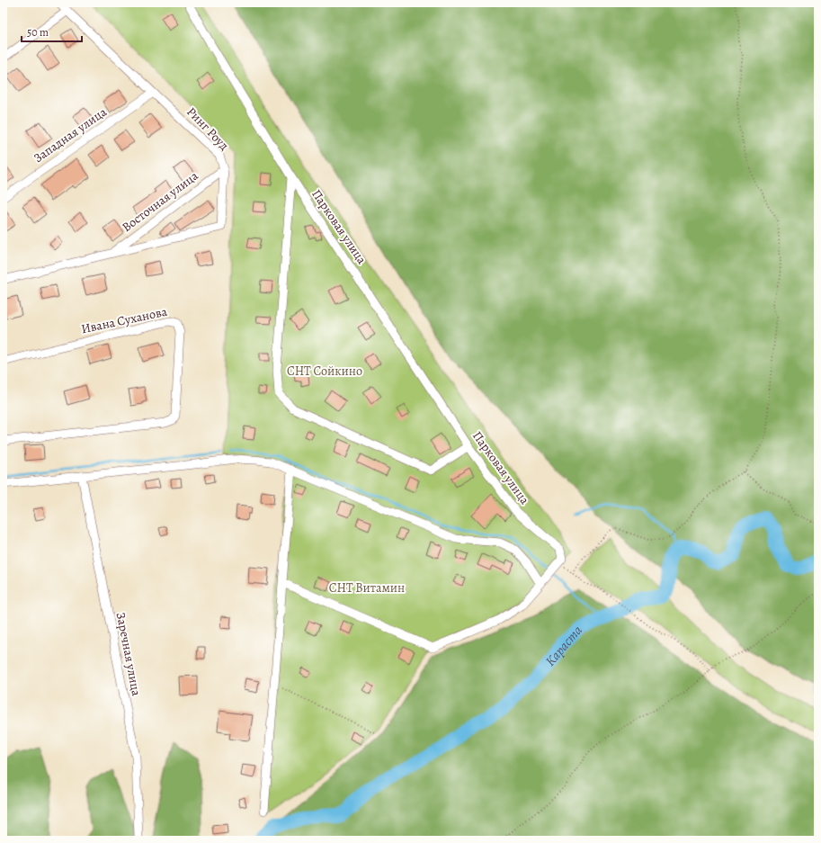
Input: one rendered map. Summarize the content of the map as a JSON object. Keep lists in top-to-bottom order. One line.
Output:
{"streets":{"street":["Ринг Роуд","Западная улица","Восточная улица","Парковая улица","Ивана Суханова","Заречная улица"]},"crossings":[["Ринг Роуд","Западная улица"],["Ринг Роуд","Восточная улица"]],"water":["Караста"],"parks":["СНТ Сойкино","СНТ Витамин"],"scale_bar":"50 m"}
